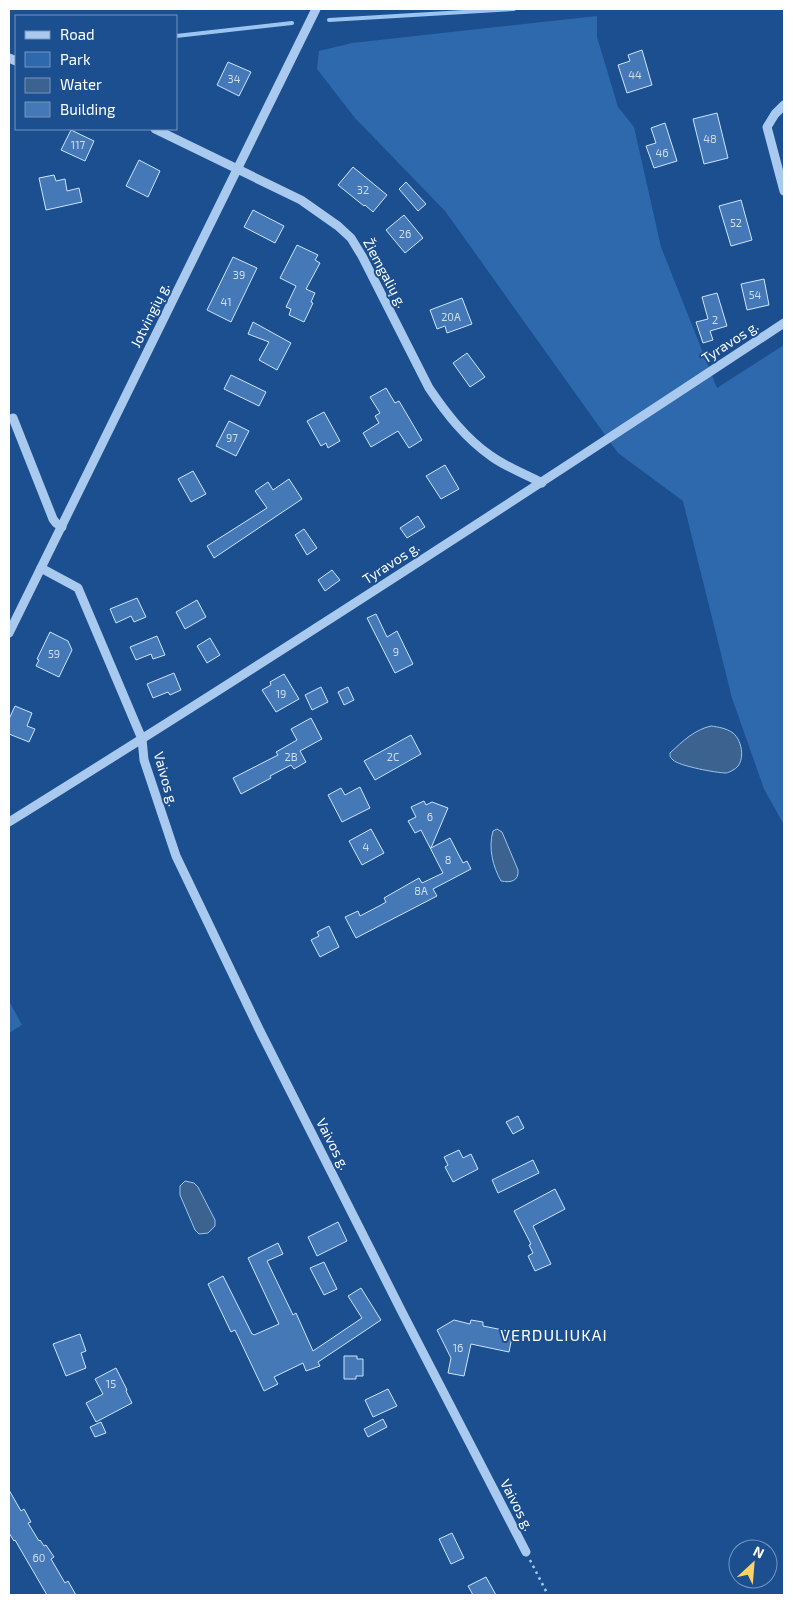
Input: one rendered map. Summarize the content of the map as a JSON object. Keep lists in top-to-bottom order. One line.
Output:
{"streets":{"street":["Žiemgalių g.","Jotvingių g.","Tyravos g.","Vaivos g."]},"crossings":[["Žiemgalių g.","Jotvingių g."],["Žiemgalių g.","Tyravos g."],["Jotvingių g.","Vaivos g."],["Tyravos g.","Vaivos g."]],"districts":["VERDULIUKAI"],"house_numbers":["44","34","48","117","46","32","52","26","39","54","41","20A","2","97","9","59","19","2B","2C","6","4","8","8A","16","15","60"],"legend":["Road","Park","Water","Building"],"north":"top right"}
